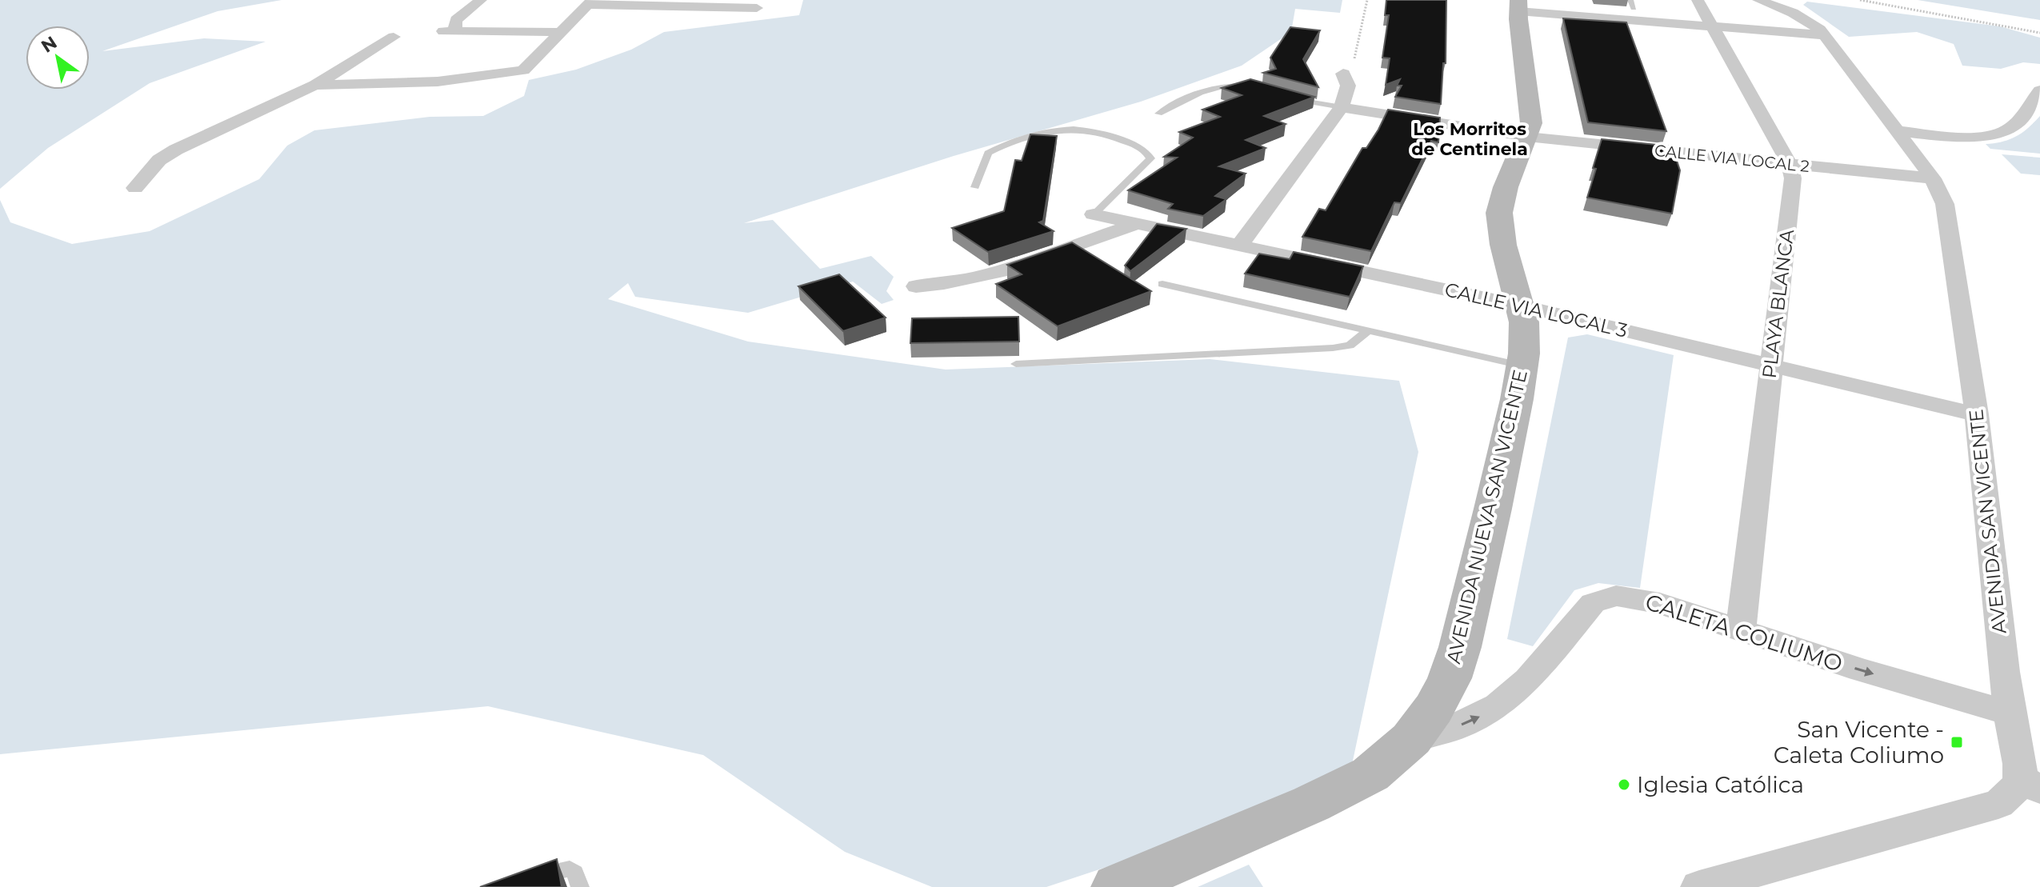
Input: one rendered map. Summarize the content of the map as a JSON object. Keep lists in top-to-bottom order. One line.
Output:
{"streets":{"street":["CALLE VIA LOCAL 2","PLAYA BLANCA","CALLE VIA LOCAL 3","AVENIDA NUEVA SAN VICENTE","AVENIDA SAN VICENTE","CALETA COLIUMO"]},"crossings":[["CALLE VIA LOCAL 2","PLAYA BLANCA"],["CALLE VIA LOCAL 2","AVENIDA NUEVA SAN VICENTE"],["CALLE VIA LOCAL 2","AVENIDA SAN VICENTE"],["PLAYA BLANCA","CALLE VIA LOCAL 3"],["PLAYA BLANCA","CALETA COLIUMO"],["CALLE VIA LOCAL 3","AVENIDA NUEVA SAN VICENTE"],["CALLE VIA LOCAL 3","AVENIDA SAN VICENTE"],["AVENIDA NUEVA SAN VICENTE","CALETA COLIUMO"],["AVENIDA SAN VICENTE","CALETA COLIUMO"]],"one_way":["CALETA COLIUMO"],"districts":["Los Morritos de Centinela"],"places":{"transit":["San Vicente - Caleta Coliumo"],"other":["Iglesia Católica"]},"north":"top left"}
